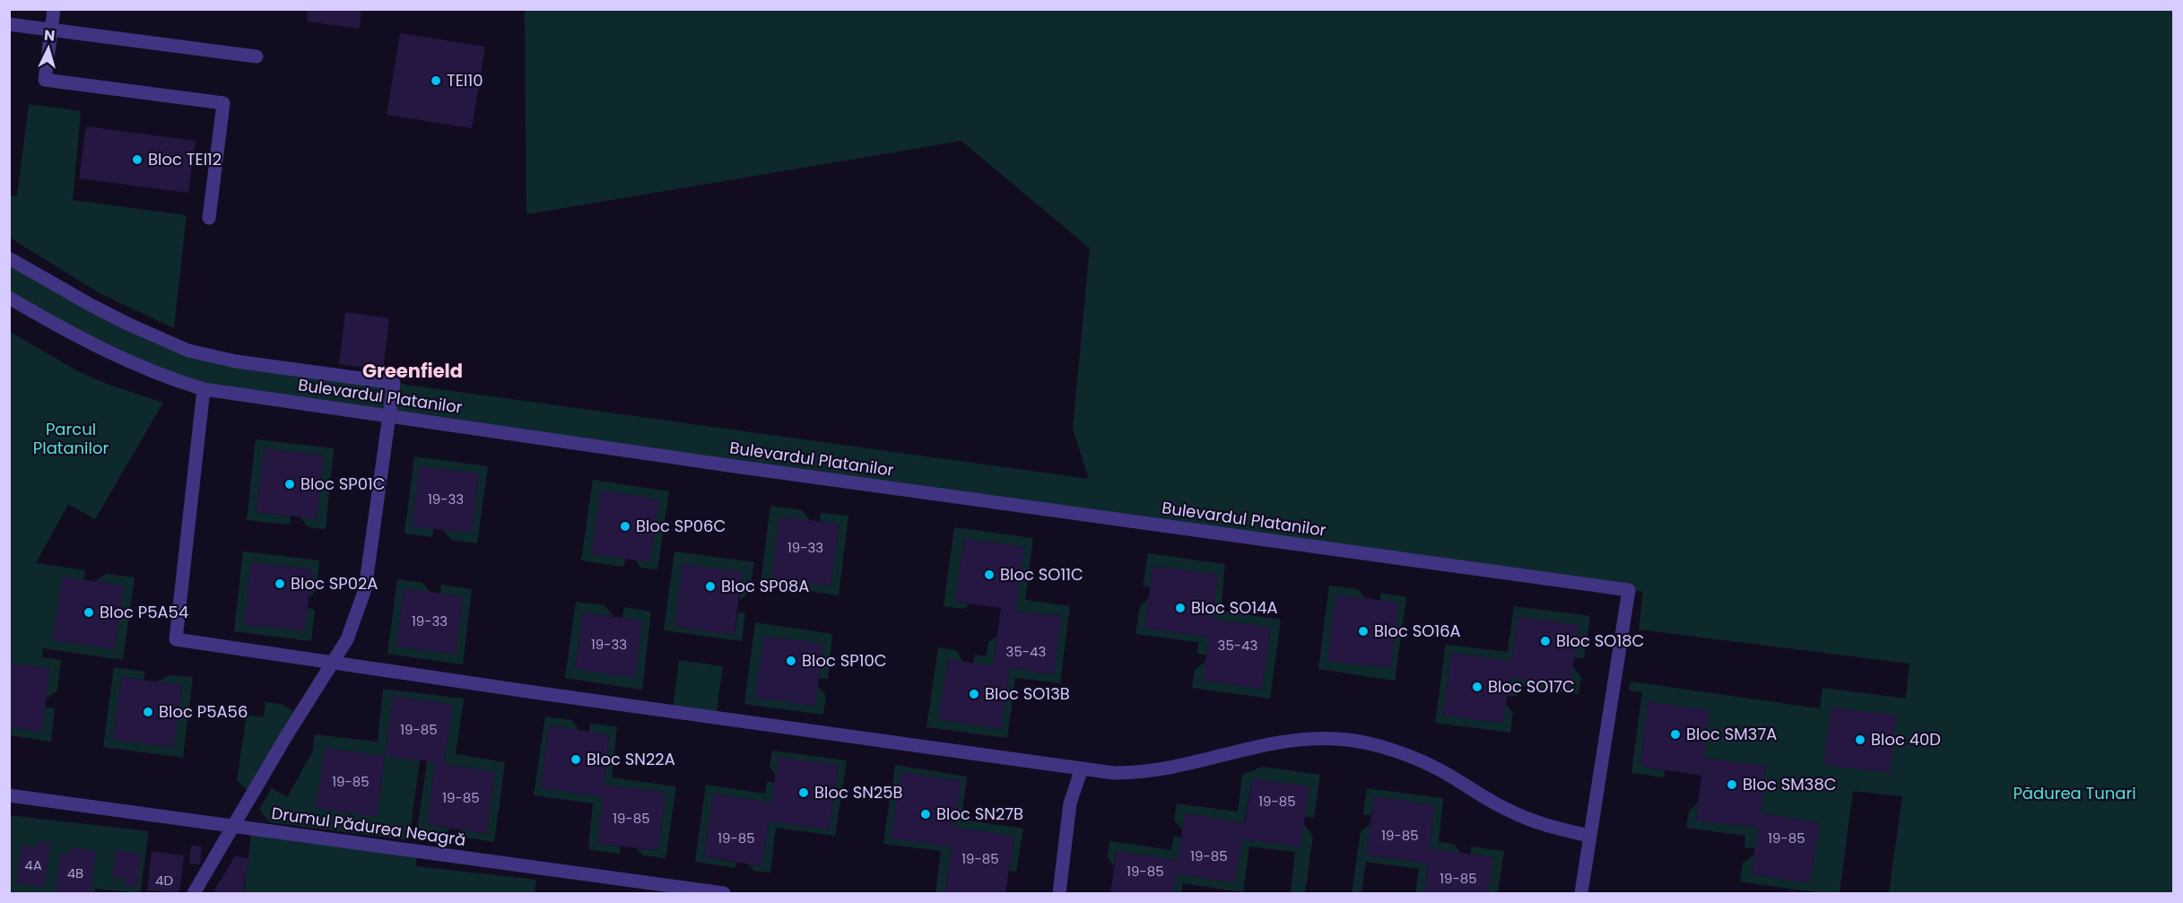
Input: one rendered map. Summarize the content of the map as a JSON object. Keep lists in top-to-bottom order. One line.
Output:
{"streets":{"street":["Bulevardul Platanilor","Drumul Pădurea Neagră"]},"districts":["Greenfield"],"parks":["Parcul Platanilor","Pădurea Tunari"],"places":["TEI10","Bloc TEI12","Bloc SP01C","Bloc SP06C","Bloc SO11C","Bloc SP02A","Bloc SP08A","Bloc SO14A","Bloc P5A54","Bloc SO16A","Bloc SO18C","Bloc SP10C","Bloc SO17C","Bloc SO13B","Bloc P5A56","Bloc SM37A","Bloc 40D","Bloc SN22A","Bloc SM38C","Bloc SN25B","Bloc SN27B"],"house_numbers":["19-33","19-33","19-33","19-33","35-43","35-43","19-85","19-85","19-85","19-85","19-85","19-85","19-85","19-85","19-85","19-85","4A","19-85","4B","19-85","4D"],"north":"top"}
